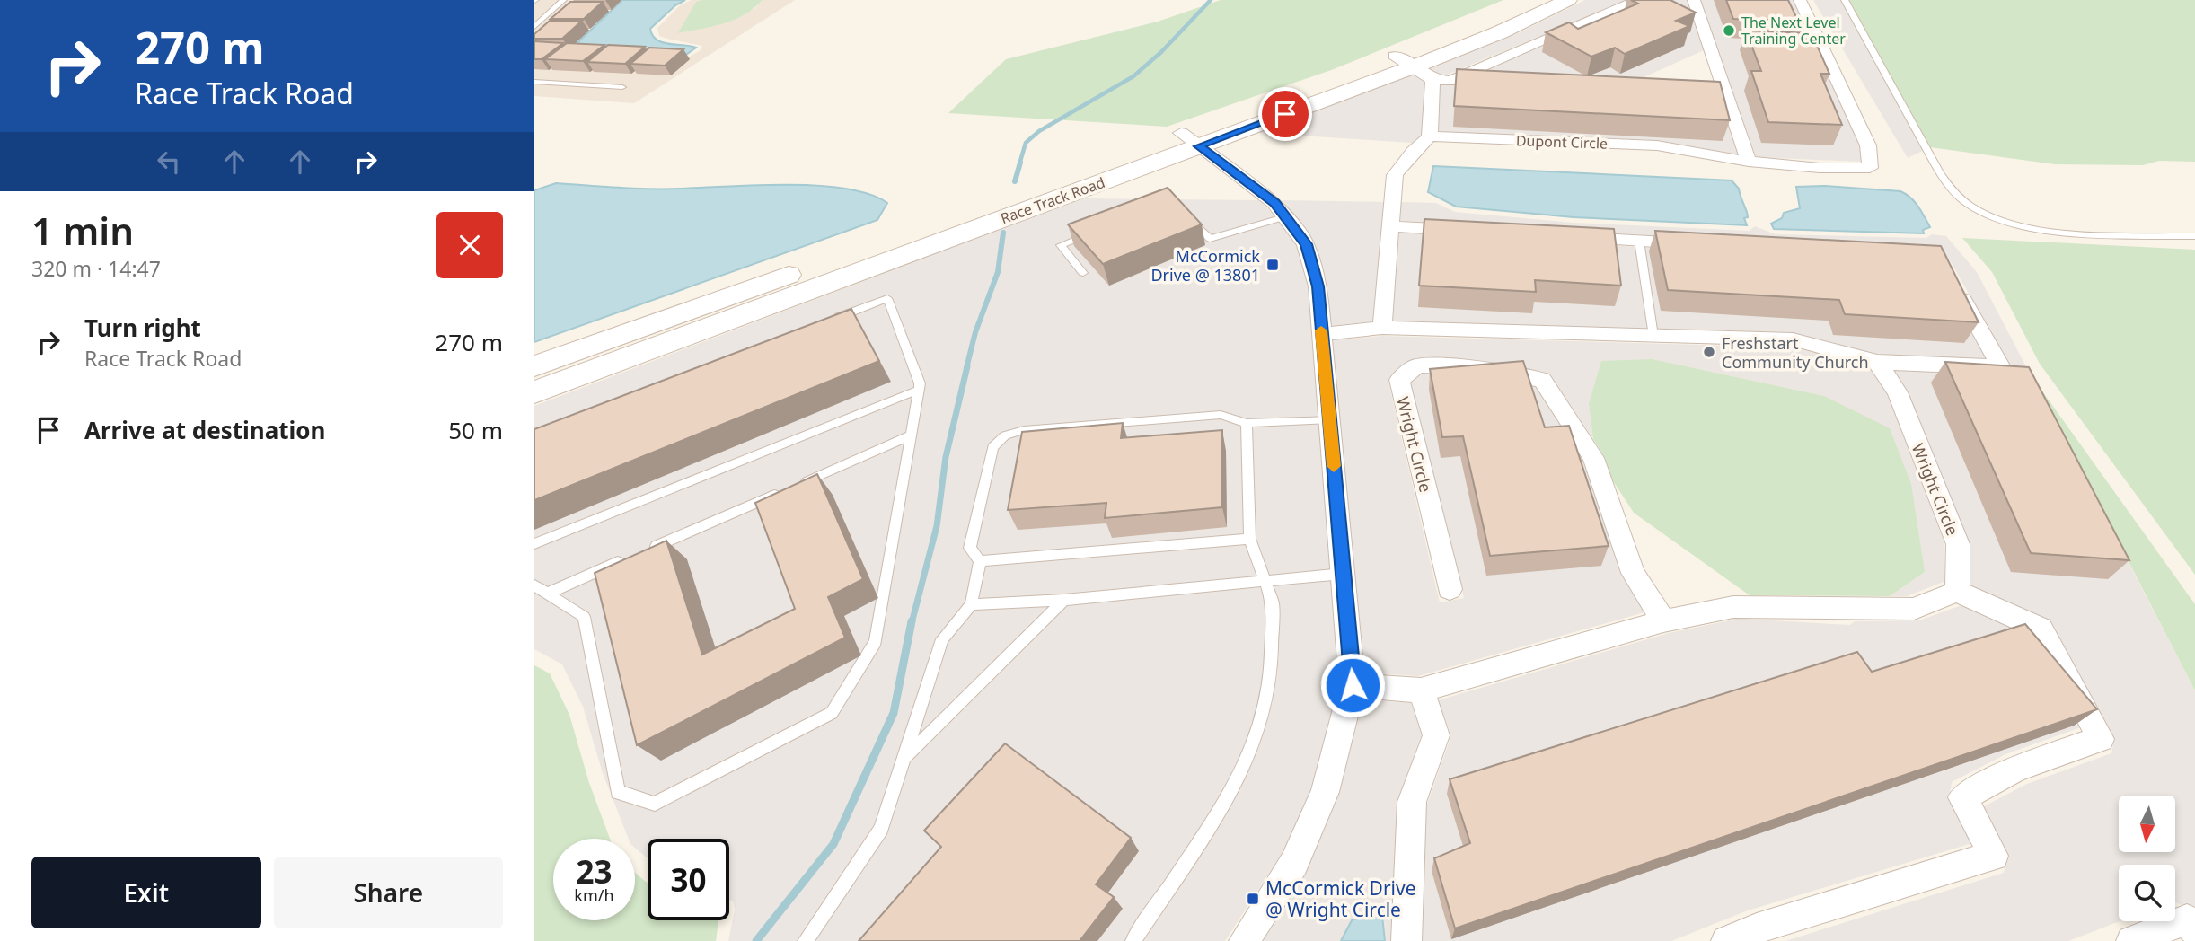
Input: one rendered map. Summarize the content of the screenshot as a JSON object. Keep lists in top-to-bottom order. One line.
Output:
{"streets":{"main road":["Race Track Road"],"street":["Dupont Circle","Wright Circle"]},"places":{"other":["The Next Level Training Center","Freshstart Community Church"],"transit":["McCormick Drive @ 13801","McCormick Drive @ Wright Circle"]},"north":"bottom","page":{"turn":["270 m","Race Track Road"],"heading":["1 min","320 m · 14:47"],"list":[{"name":"Turn right","note":"Race Track Road","value":"270 m"},{"name":"Arrive at destination","value":"50 m"}],"speed":"23 km/h","limit":"30","buttons":["Exit","Share"]}}
